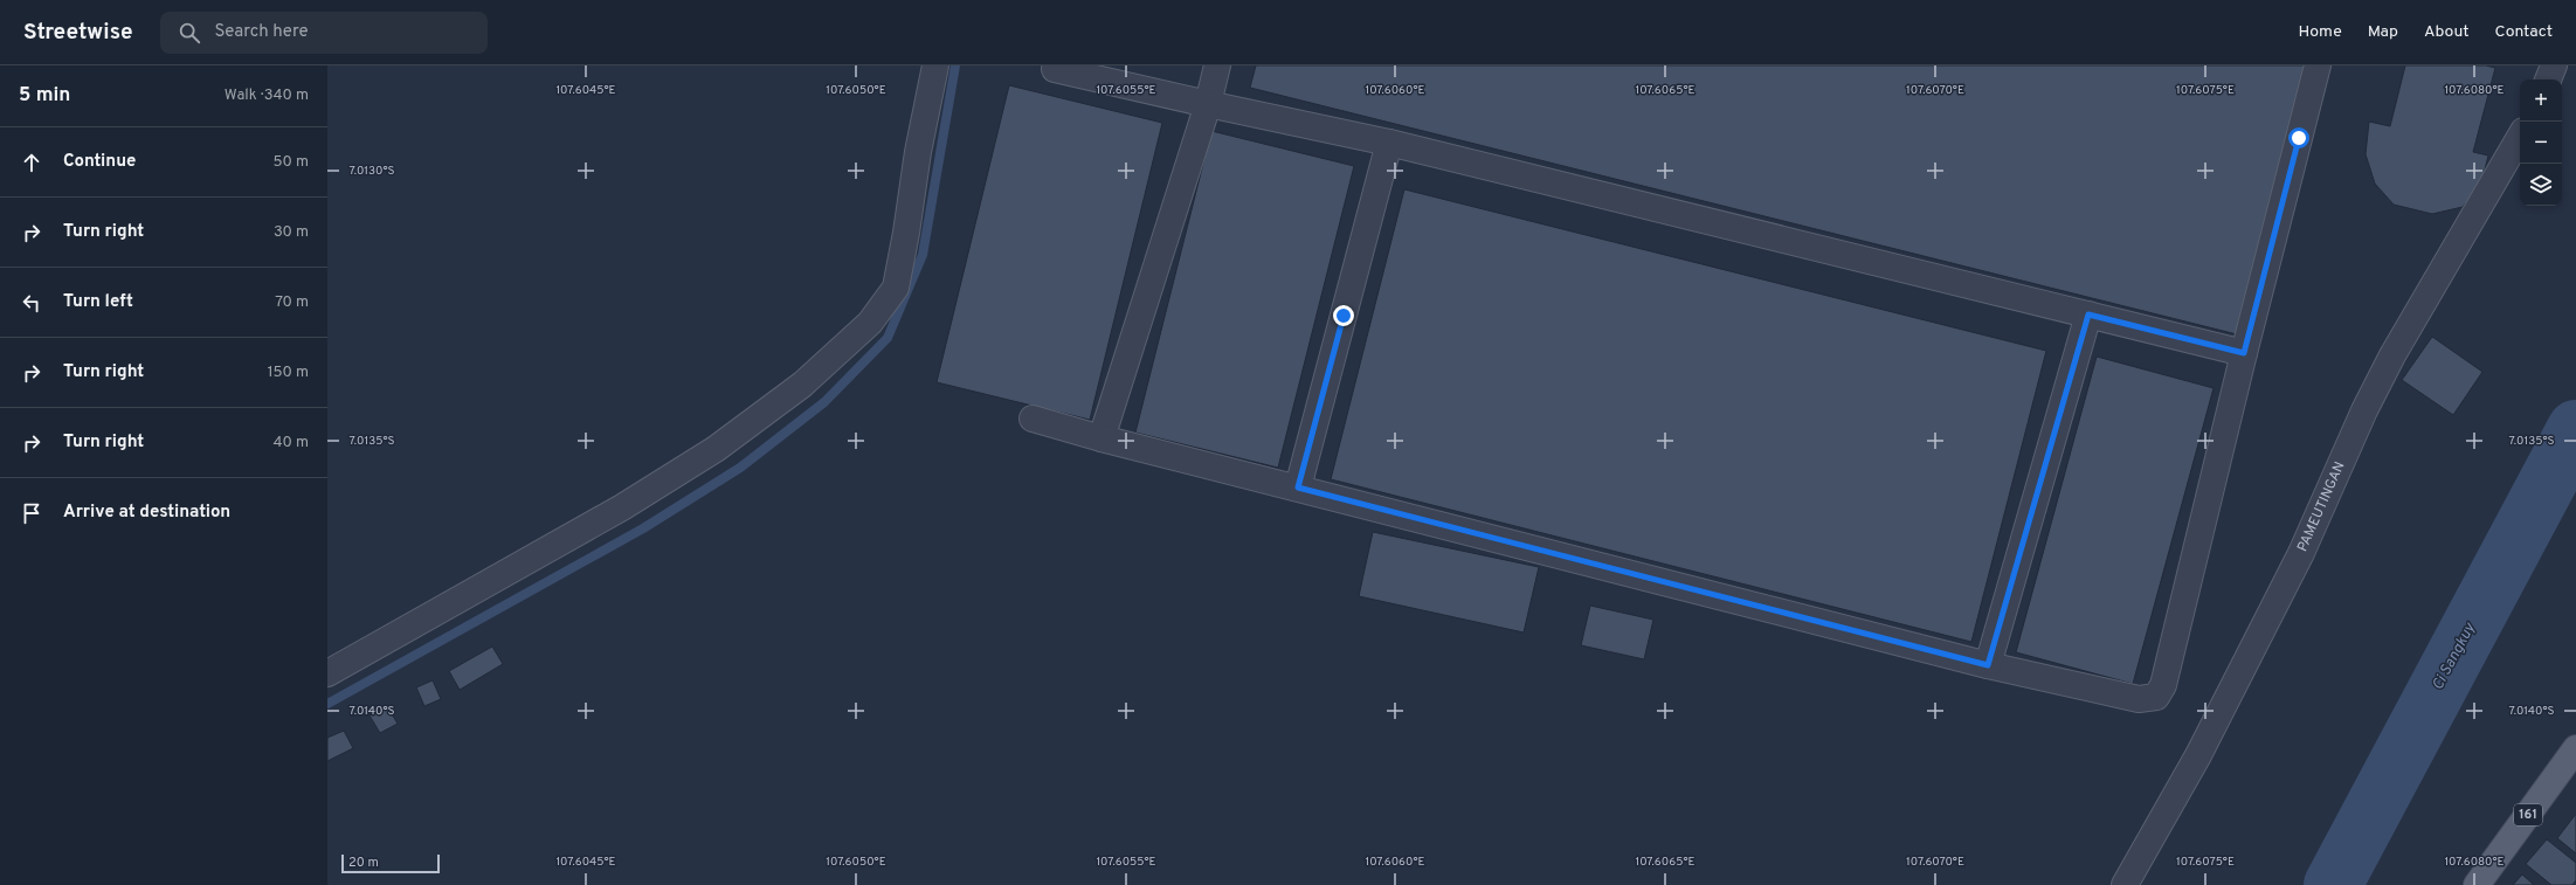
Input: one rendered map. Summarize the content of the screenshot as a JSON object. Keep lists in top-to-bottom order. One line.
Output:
{"streets":{"main road":["161"],"street":["PAMEUTINGAN"]},"water":["Ci Sangkuy"],"scale_bar":"20 m","page":{"header":"Streetwise","search":"Search here","nav":["Home","Map","About","Contact"],"heading":["5 min","Walk · 340 m"],"map_buttons":["+","−"],"list":[["Continue","50 m"],["Turn right","30 m"],["Turn left","70 m"],["Turn right","150 m"],["Turn right","40 m"],"Arrive at destination"],"scale":"20 m"},"coordinates":["107.6045°E","107.6050°E","107.6055°E","107.6060°E","107.6065°E","107.6070°E","107.6075°E","107.6080°E","7.0130°S","7.0135°S","7.0140°S"]}
